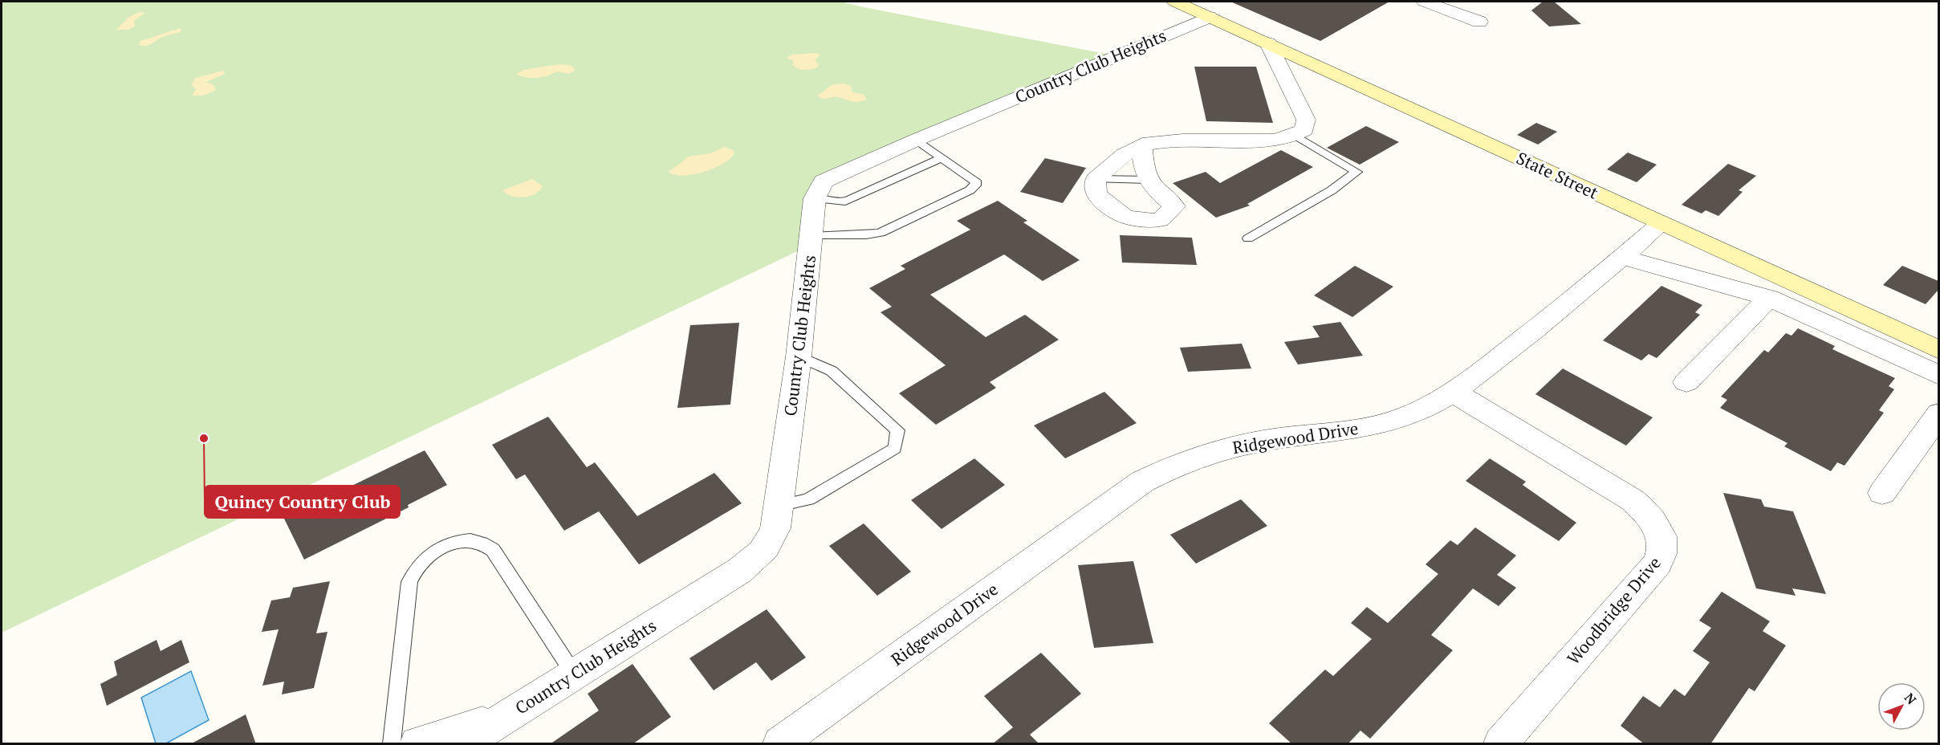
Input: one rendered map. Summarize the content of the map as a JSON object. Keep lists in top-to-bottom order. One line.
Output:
{"streets":{"main road":["State Street"],"street":["Country Club Heights","Ridgewood Drive","Woodbridge Drive"]},"crossings":[["Country Club Heights","State Street"],["State Street","Ridgewood Drive"],["Ridgewood Drive","Woodbridge Drive"]],"places":["Quincy Country Club"],"north":"top right"}
